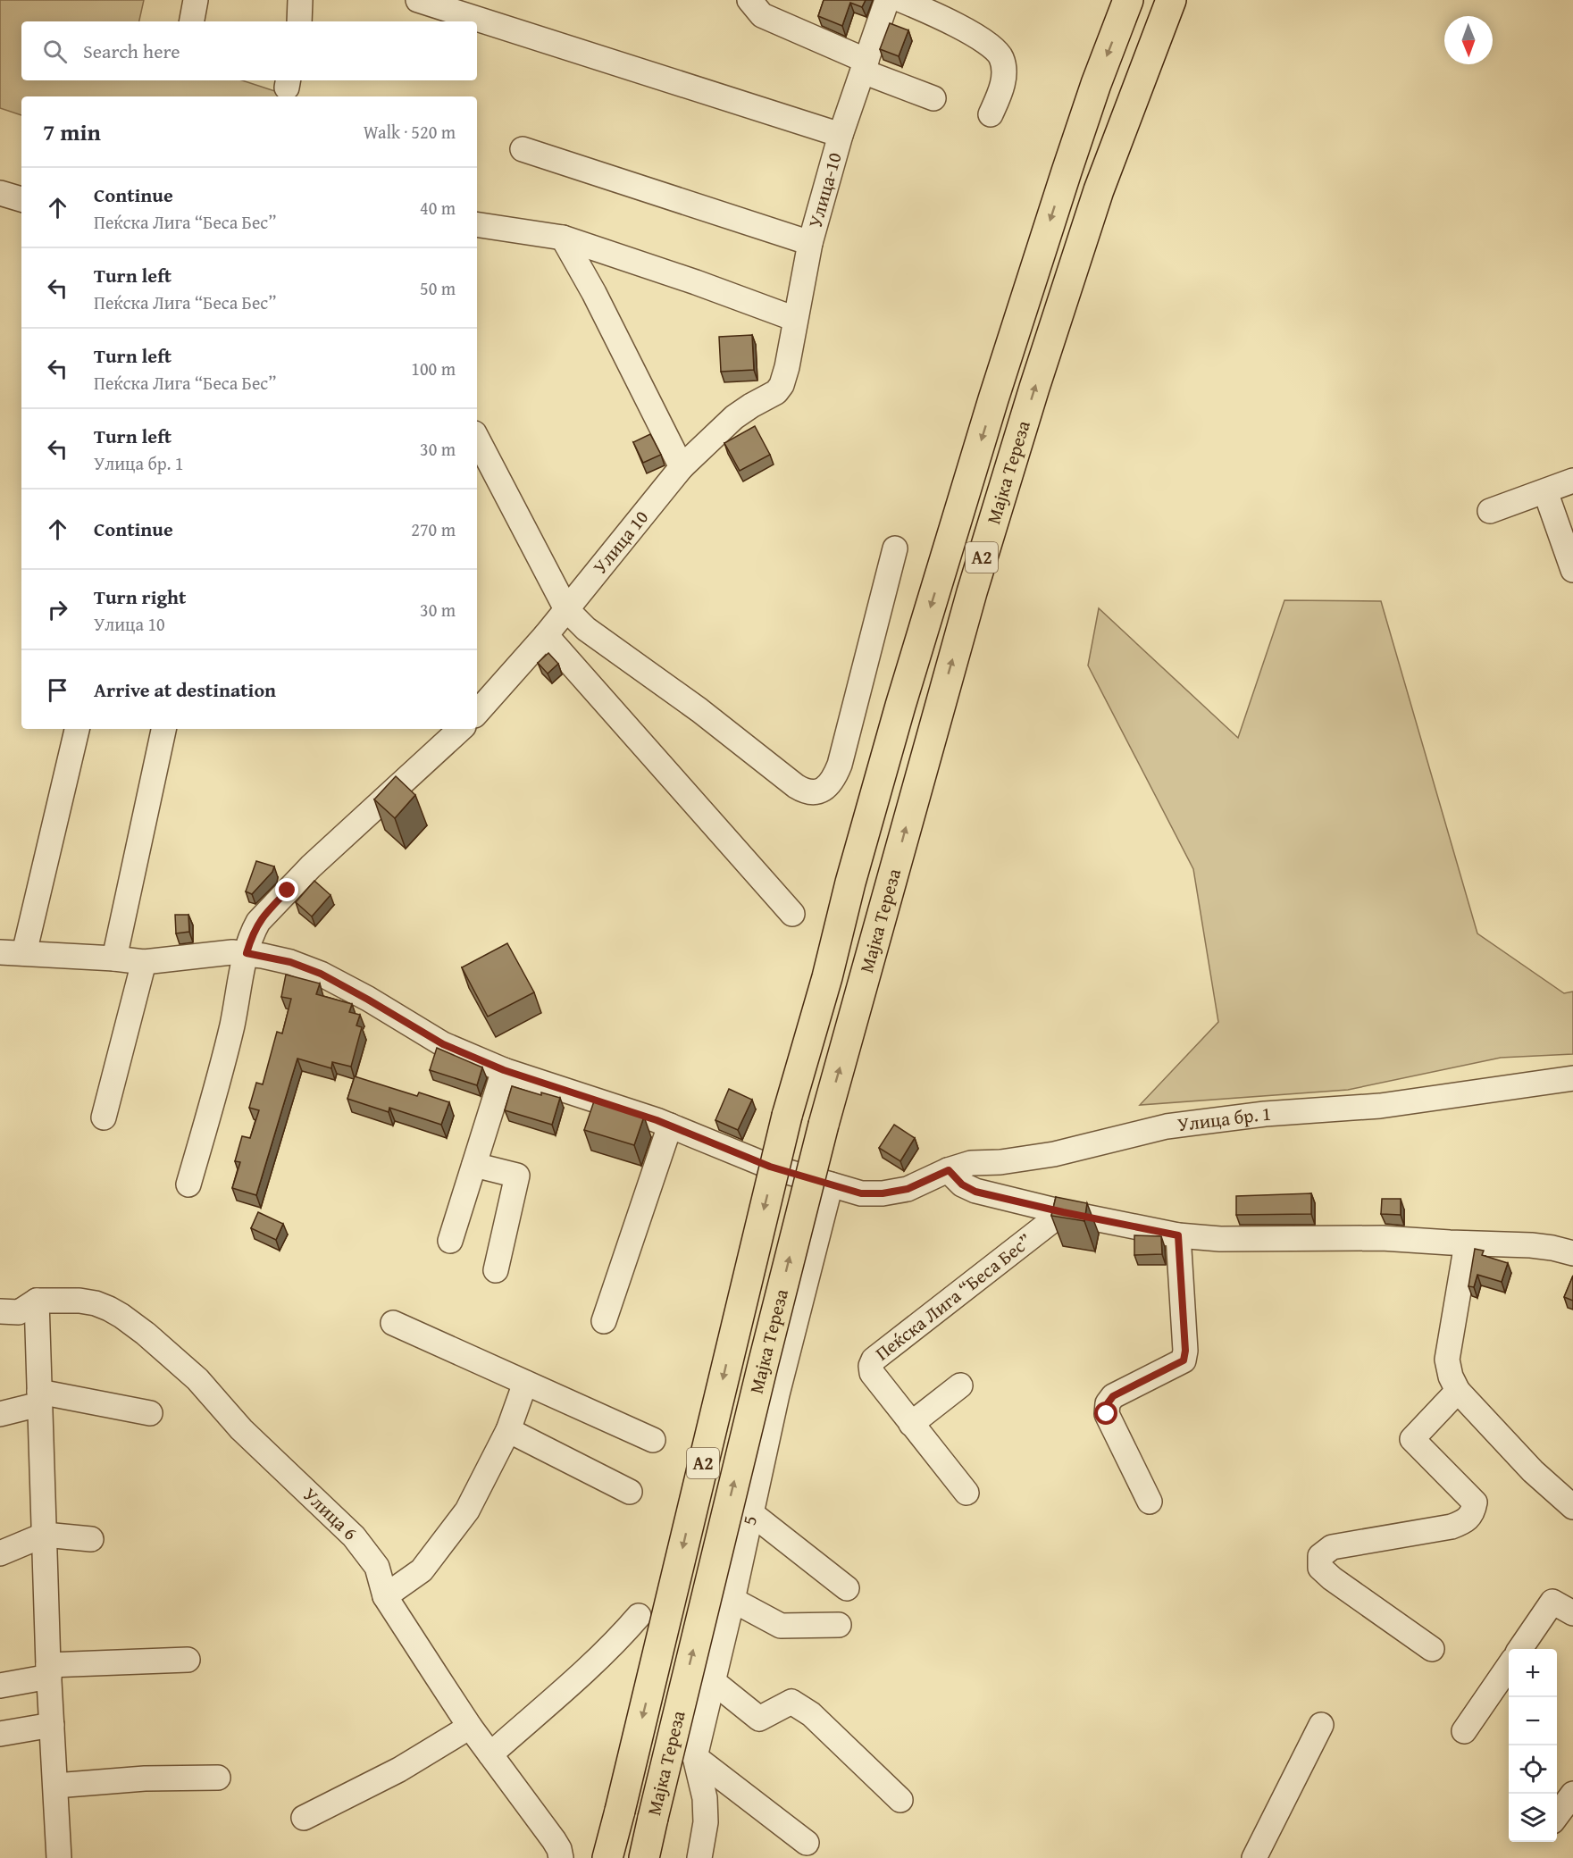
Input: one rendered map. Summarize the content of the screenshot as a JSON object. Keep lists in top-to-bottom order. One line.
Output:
{"streets":{"highway":["Мајка Тереза","A2"],"street":["Улица-10","Улица 10","Улица бр. 1","Пеќска Лига “Беса Бес”","Улица 6","5"]},"crossings":[["Улица-10","Улица 10"],["Улица бр. 1","Пеќска Лига “Беса Бес”"],["Улица бр. 1","5"]],"north":"bottom","page":{"search":"Search here","heading":["7 min","Walk · 520 m"],"list":[["Continue","Пеќска Лига “Беса Бес”","40 m"],["Turn left","Пеќска Лига “Беса Бес”","50 m"],["Turn left","Пеќска Лига “Беса Бес”","100 m"],["Turn left","Улица бр. 1","30 m"],["Continue","270 m"],["Turn right","Улица 10","30 m"],"Arrive at destination"],"map_buttons":["+","−"]}}
